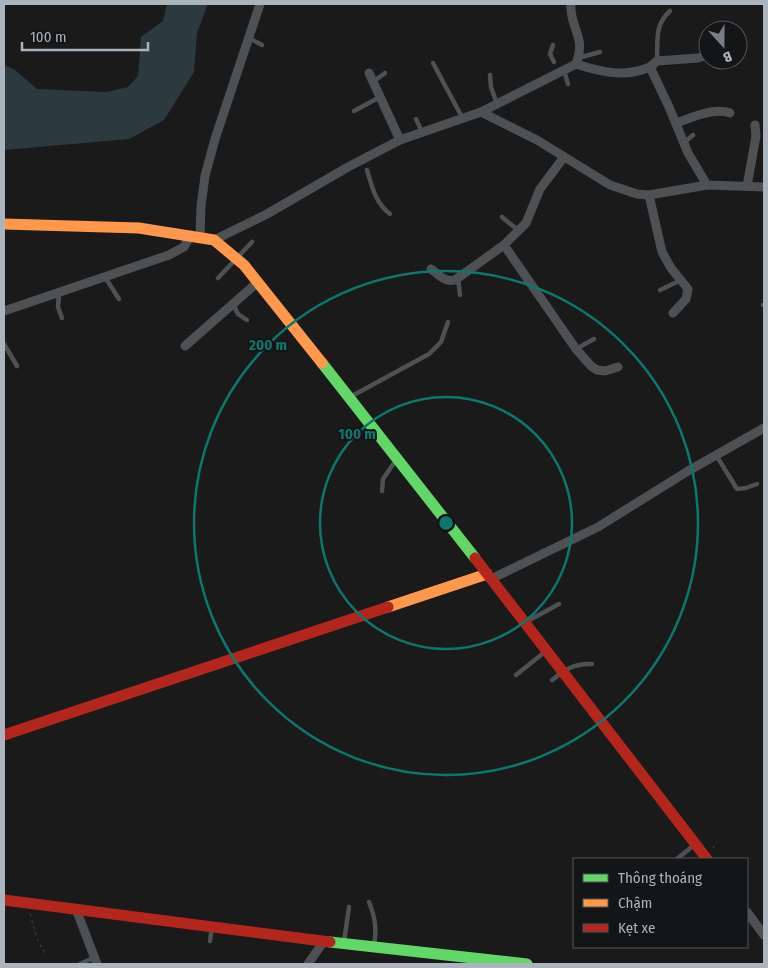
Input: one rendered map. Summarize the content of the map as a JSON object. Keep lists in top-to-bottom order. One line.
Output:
{"legend":["Thông thoáng","Chậm","Kẹt xe"],"scale_bar":"100 m","north":"bottom","rings":["200 m","100 m"]}
